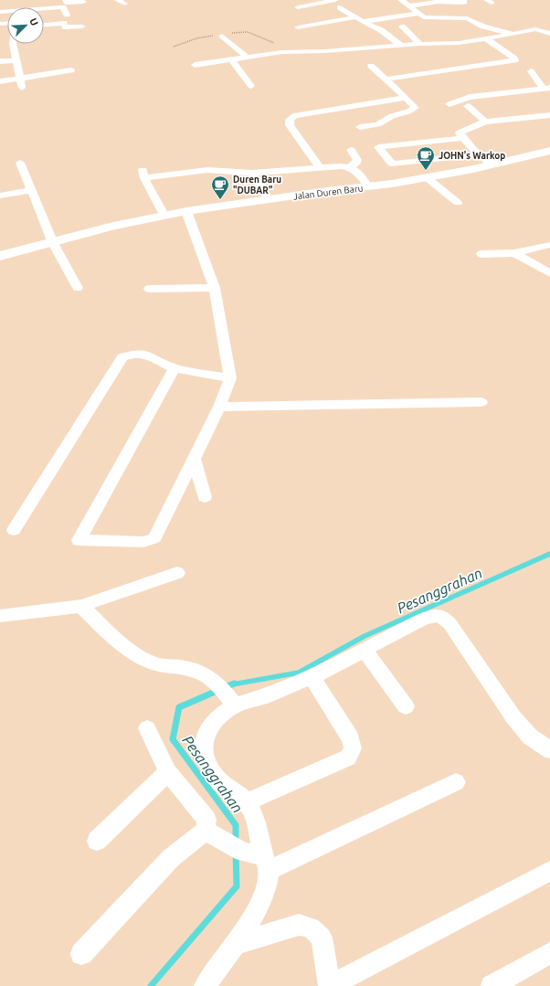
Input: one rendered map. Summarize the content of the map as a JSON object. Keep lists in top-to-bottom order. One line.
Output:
{"streets":{"street":["Jalan Duren Baru"]},"water":["Pesanggrahan"],"places":{"cafe":["JOHN's Warkop","Duren Baru \"DUBAR\""]},"north":"top right"}
